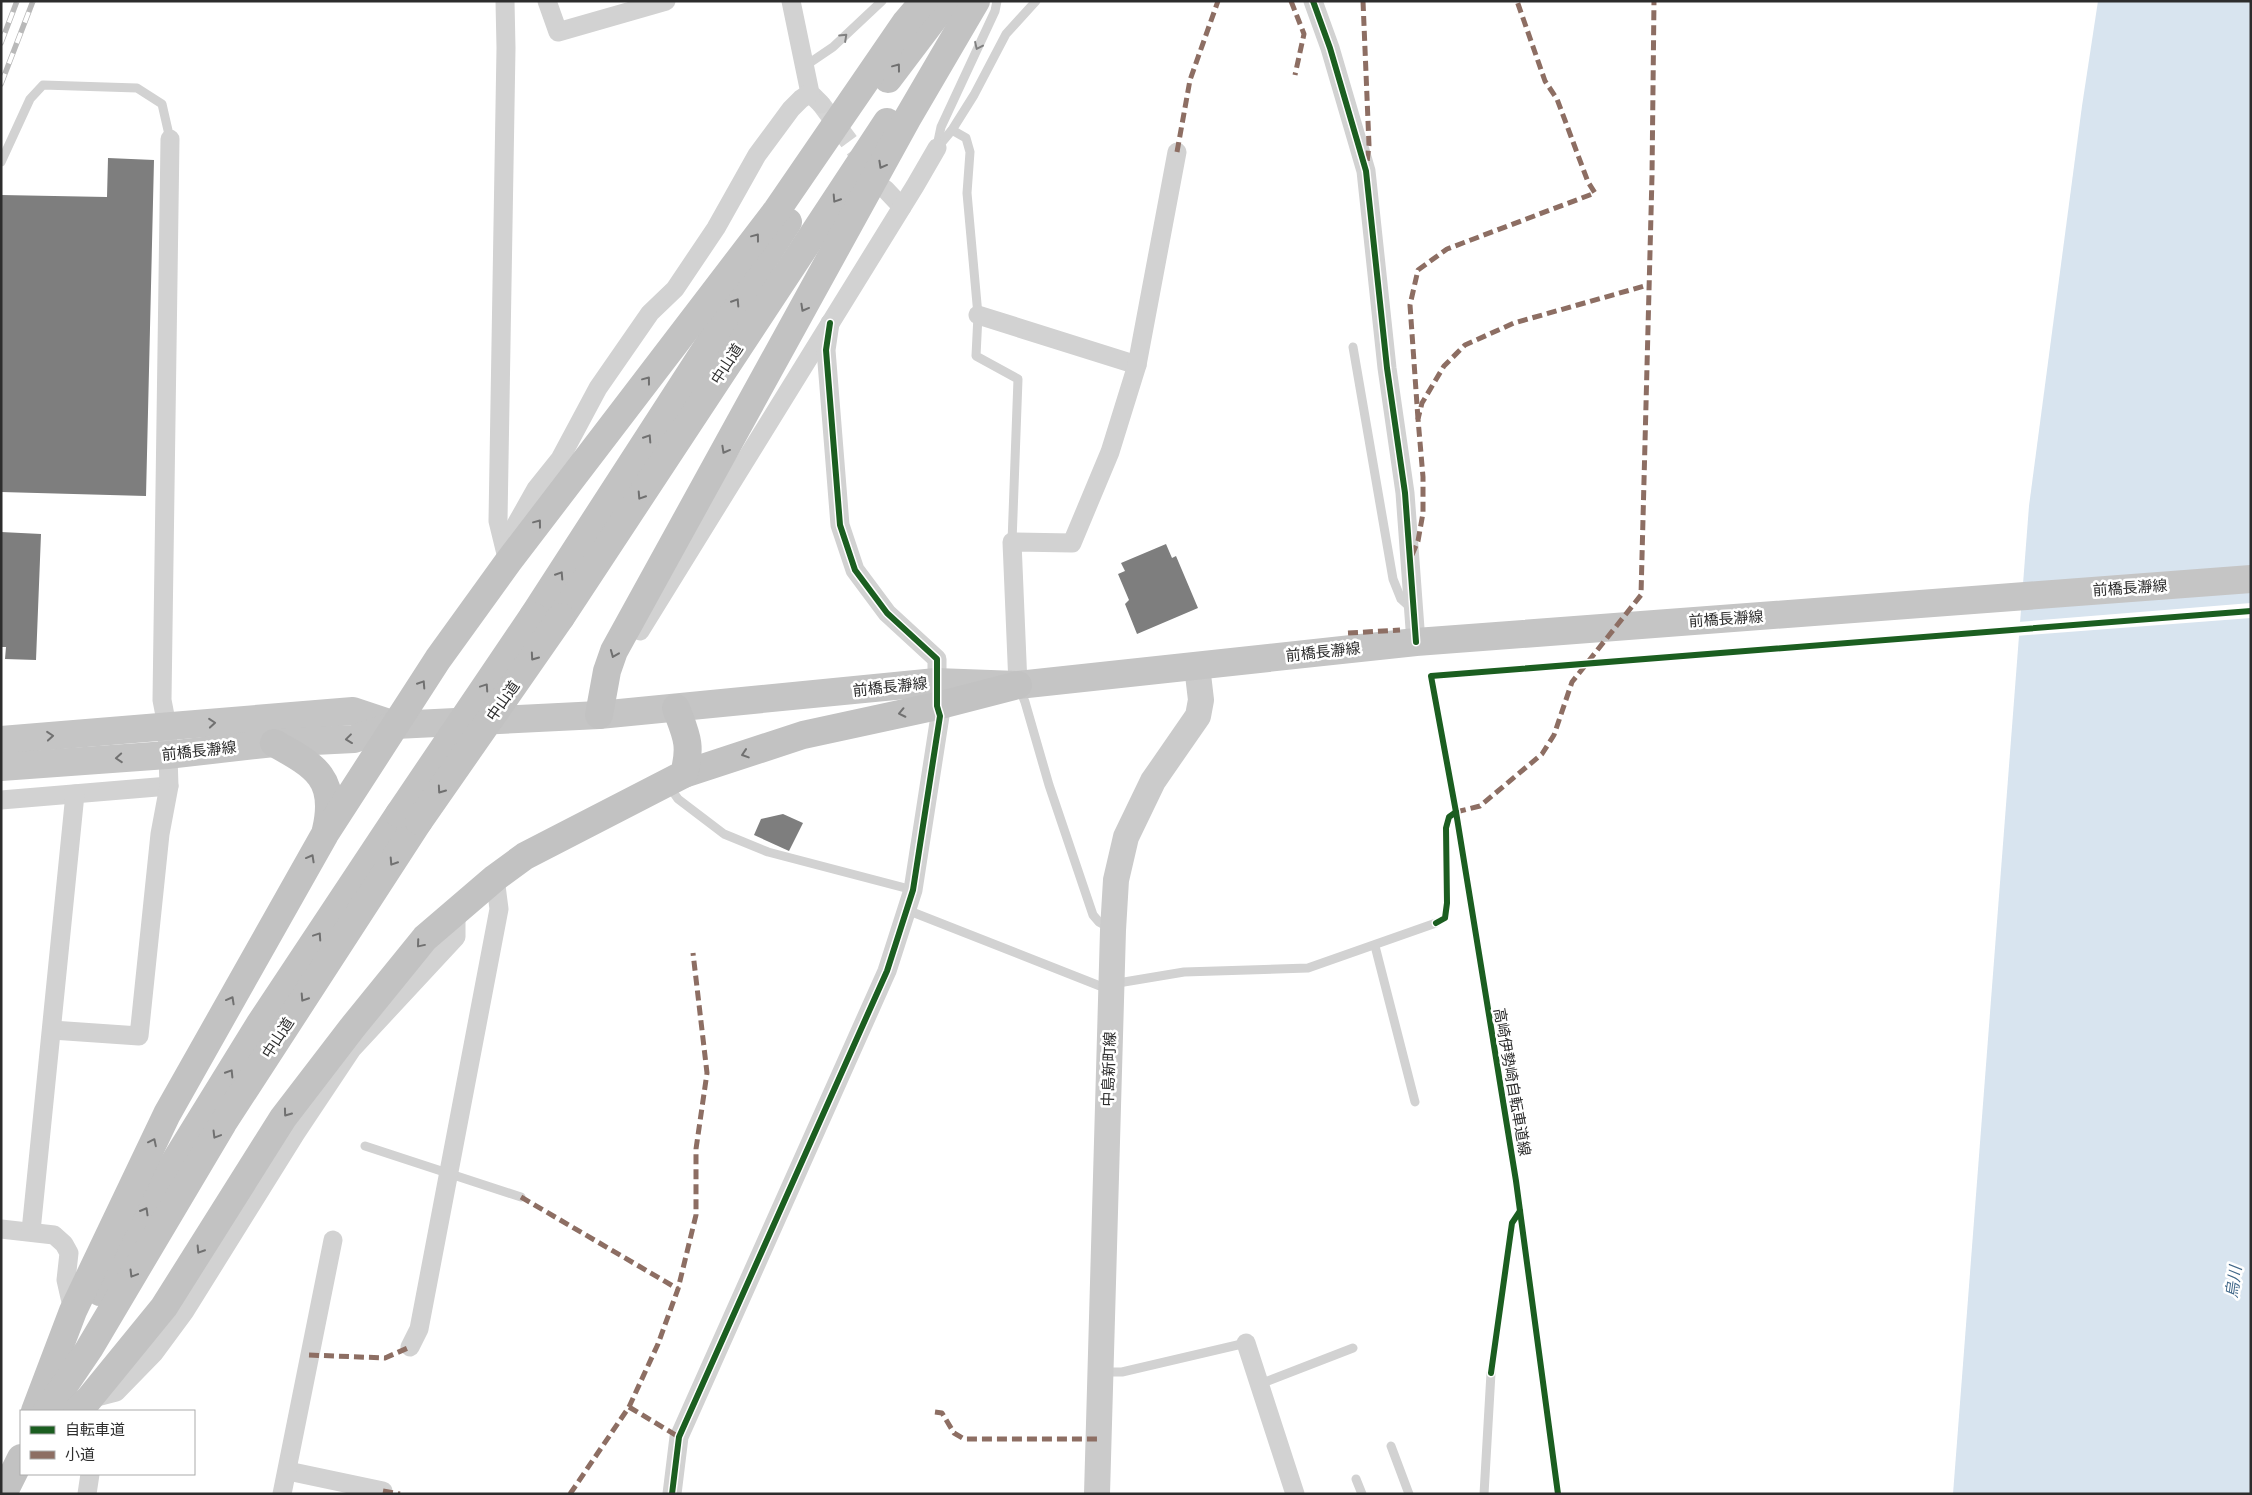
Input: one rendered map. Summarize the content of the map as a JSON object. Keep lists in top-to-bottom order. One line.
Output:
{"streets":{"highway":["中山道"],"main road":["前橋長瀞線","中島新町線"],"cycle path":["高崎伊勢崎自転車道線"]},"crossings":[["前橋長瀞線","中島新町線"]],"water":["烏川"],"legend":["自転車道","小道"]}
